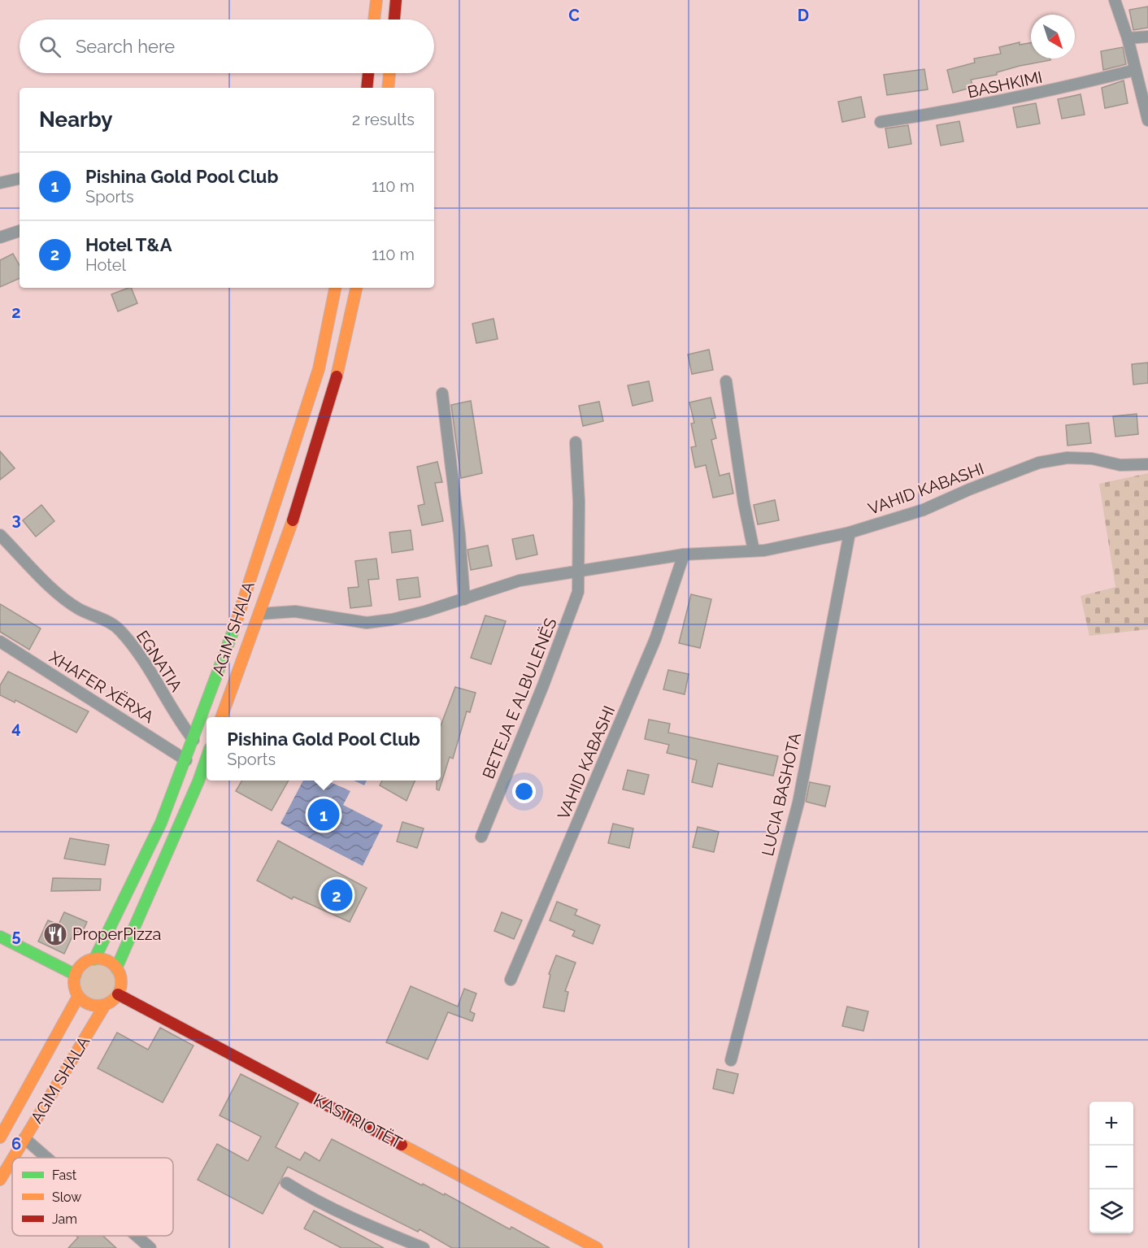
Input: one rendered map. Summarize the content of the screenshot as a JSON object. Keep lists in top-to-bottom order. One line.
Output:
{"streets":{"main road":["AGIM SHALA","KASTRIOTËT"],"street":["BASHKIMI","VAHID KABASHI","EGNATIA","XHAFER XËRXA","BETEJA E ALBULENËS","LUCIA BASHOTA"]},"crossings":[["VAHID KABASHI","AGIM SHALA"],["VAHID KABASHI","BETEJA E ALBULENËS"],["VAHID KABASHI","LUCIA BASHOTA"],["AGIM SHALA","EGNATIA"],["AGIM SHALA","XHAFER XËRXA"],["AGIM SHALA","KASTRIOTËT"]],"places":{"restaurant":["ProperPizza"]},"legend":["Fast","Slow","Jam"],"north":"bottom right","page":{"search":"Search here","heading":["Nearby","2 results"],"list":[{"mark":"1","name":"Pishina Gold Pool Club","note":"Sports","value":"110 m"},{"mark":"2","name":"Hotel T&A","note":"Hotel","value":"110 m"}],"popup":["Pishina Gold Pool Club","Sports"],"pins":["1","2"],"map_buttons":["+","−"]},"grid":{"columns":["C","D"],"rows":["2","3","4","5","6"]}}
